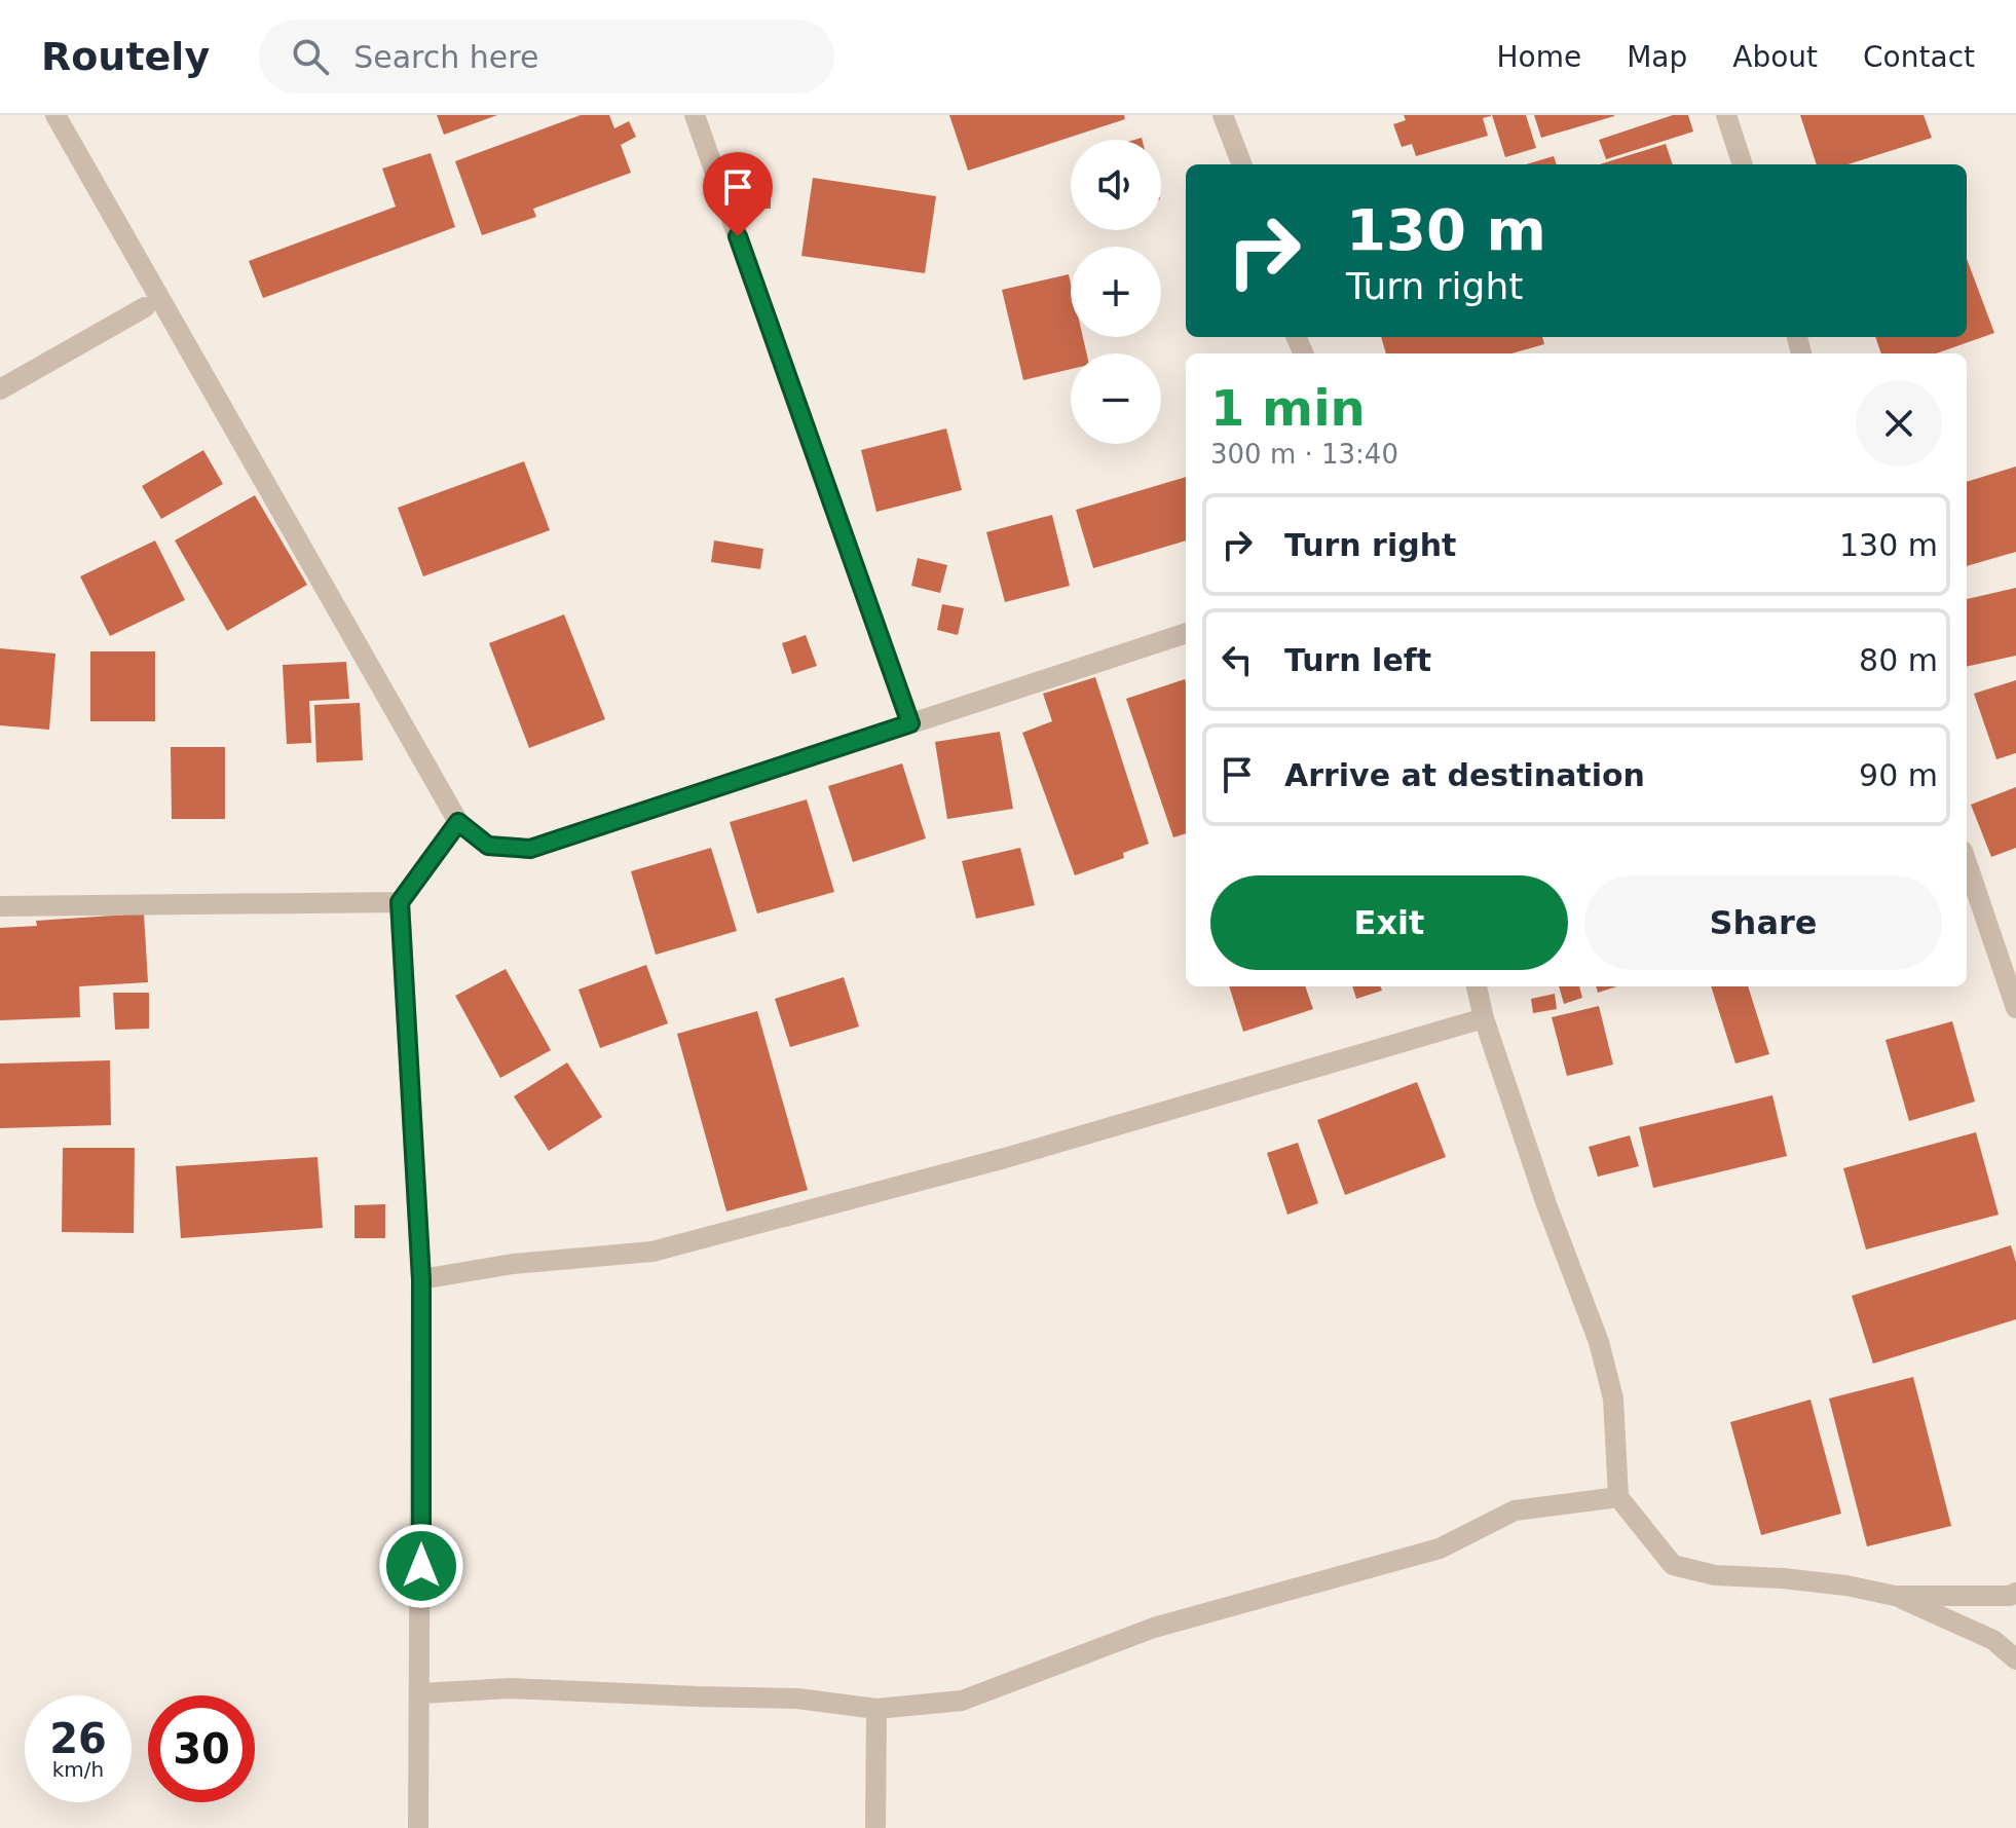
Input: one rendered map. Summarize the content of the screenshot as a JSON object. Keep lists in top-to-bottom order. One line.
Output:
{"page":{"header":"Routely","search":"Search here","nav":["Home","Map","About","Contact"],"map_buttons":["+","−"],"turn":["130 m","Turn right"],"heading":["1 min","300 m · 13:40"],"list":[{"name":"Turn right","value":"130 m"},{"name":"Turn left","value":"80 m"},{"name":"Arrive at destination","value":"90 m"}],"buttons":["Exit","Share"],"speed":"26 km/h","limit":"30"}}
